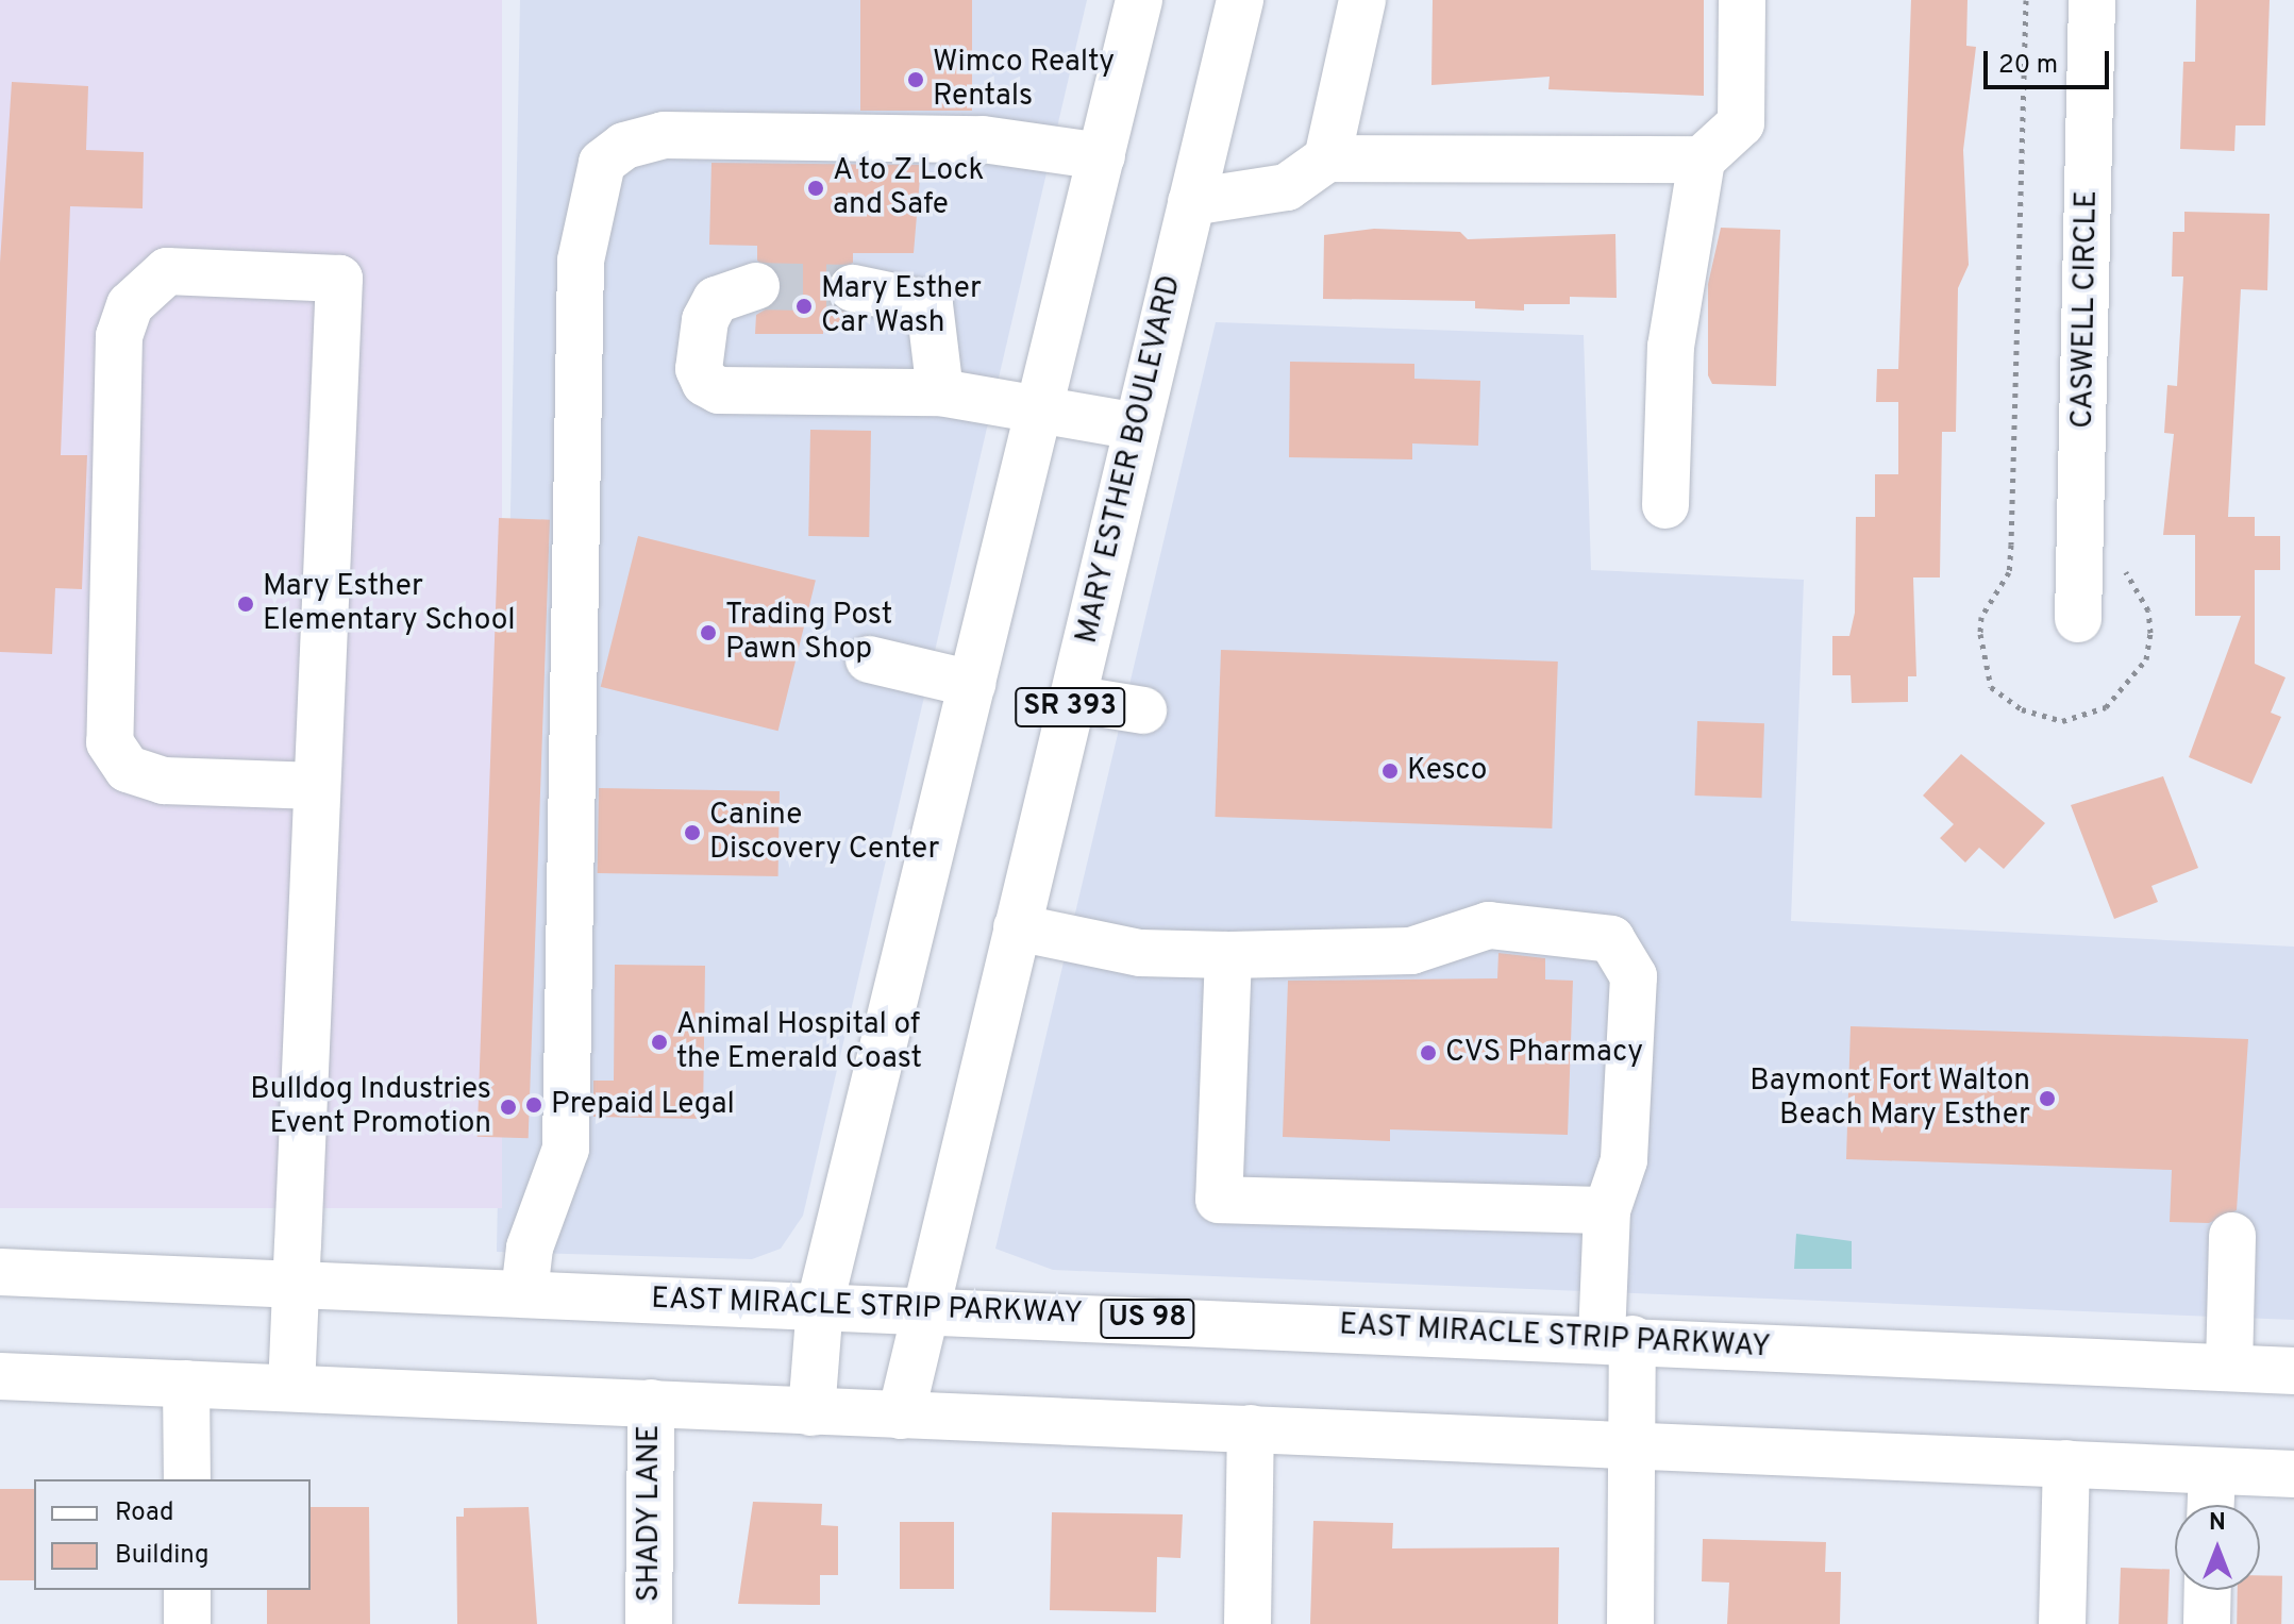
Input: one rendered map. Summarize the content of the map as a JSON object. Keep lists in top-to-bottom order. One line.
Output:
{"streets":{"main road":["CASWELL CIRCLE","MARY ESTHER BOULEVARD","SR 393","EAST MIRACLE STRIP PARKWAY","US 98","SHADY LANE"]},"crossings":[["MARY ESTHER BOULEVARD","EAST MIRACLE STRIP PARKWAY"],["SR 393","EAST MIRACLE STRIP PARKWAY"]],"places":["Wimco Realty Rentals","A to Z Lock and Safe","Mary Esther Car Wash","Mary Esther Elementary School","Trading Post Pawn Shop","Kesco","Canine Discovery Center","Animal Hospital of the Emerald Coast","CVS Pharmacy","Baymont Fort Walton Beach Mary Esther","Prepaid Legal","Bulldog Industries Event Promotion"],"legend":["Road","Building"],"scale_bar":"20 m","north":"top"}
